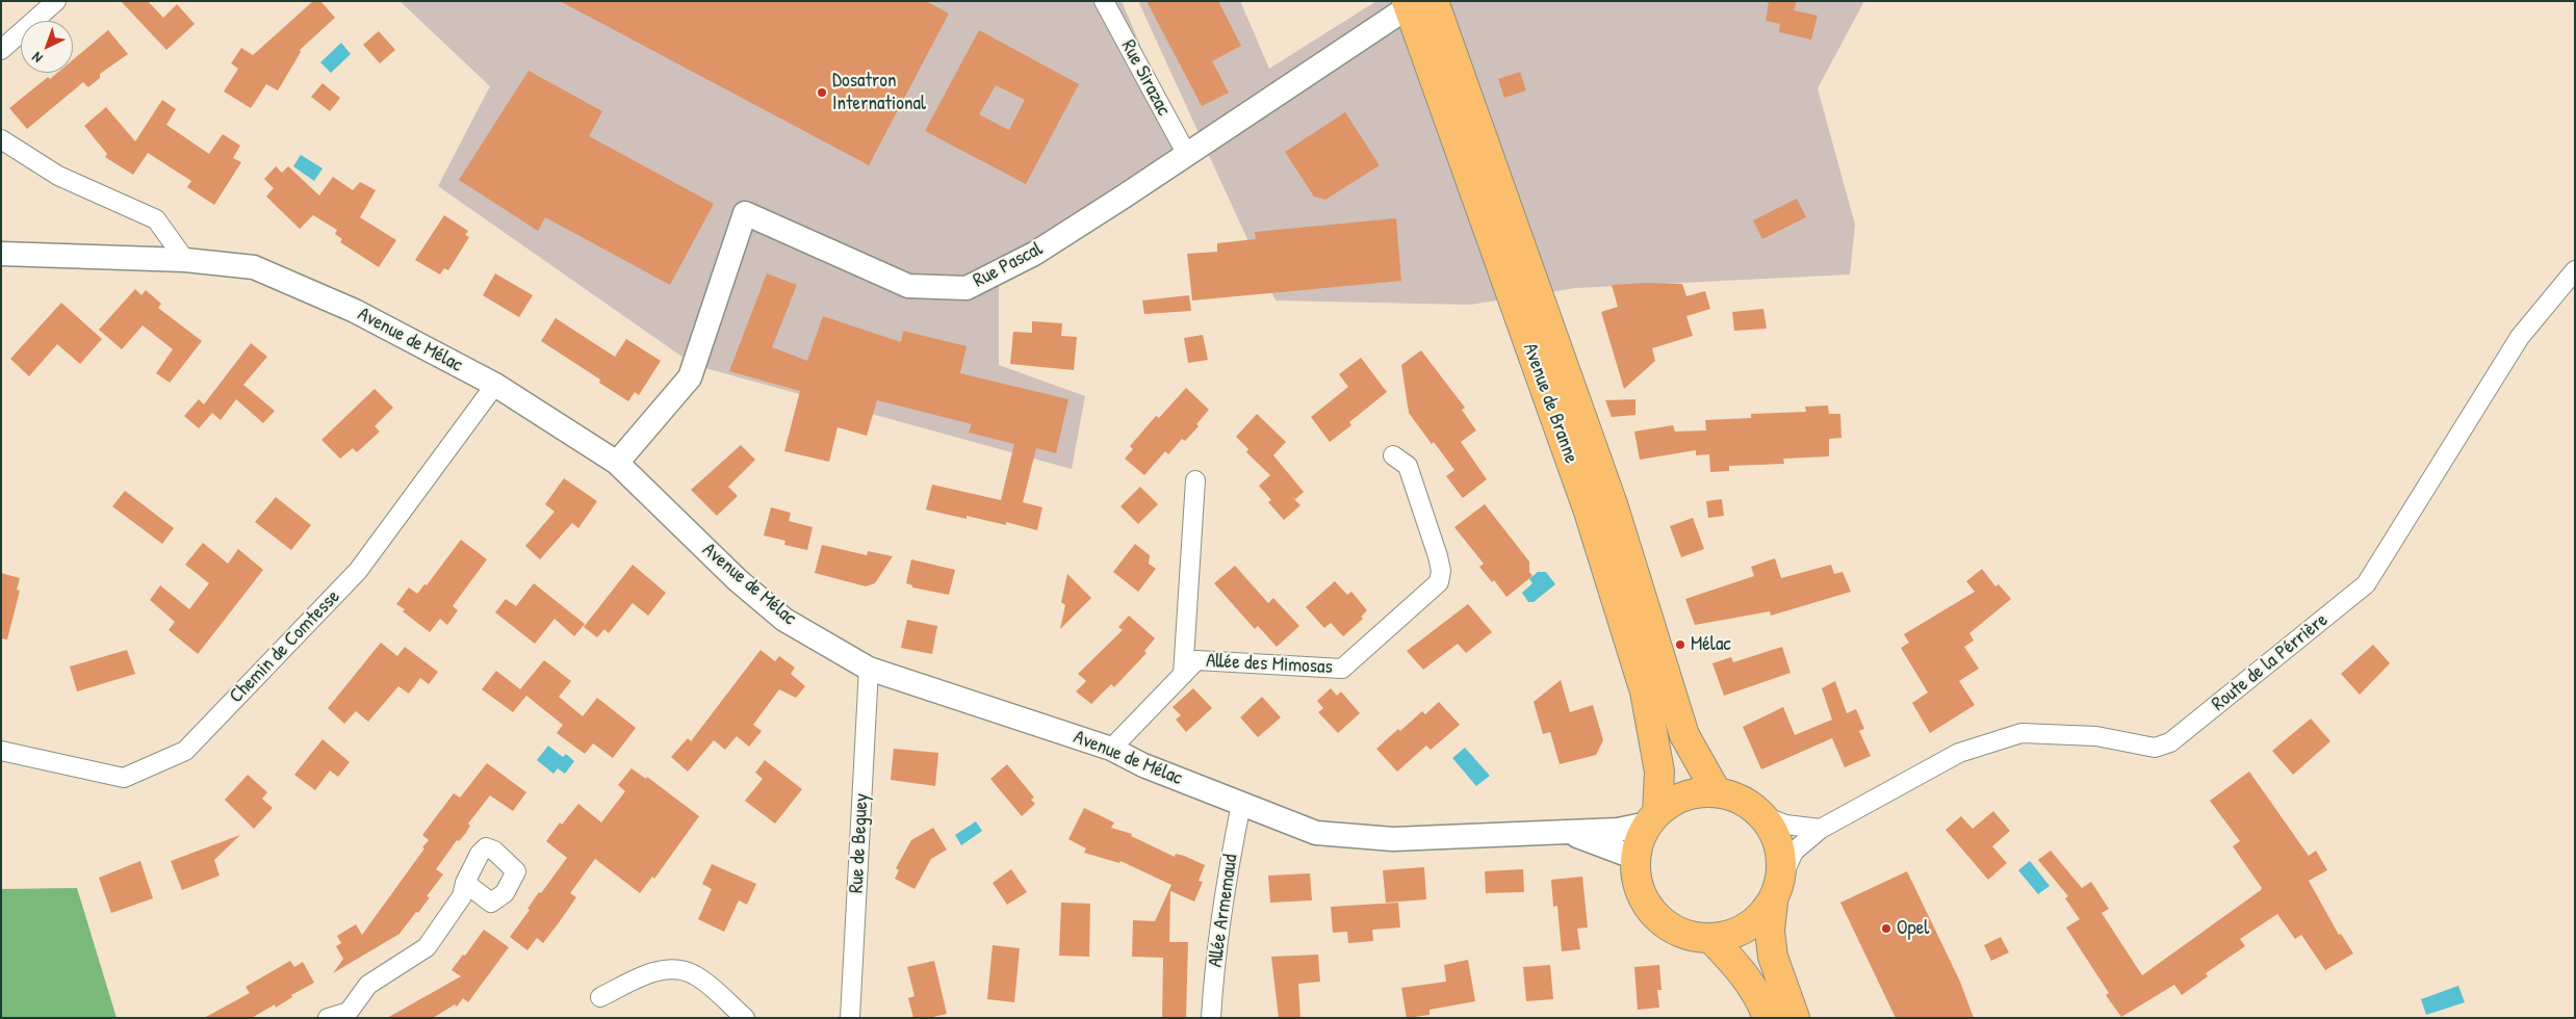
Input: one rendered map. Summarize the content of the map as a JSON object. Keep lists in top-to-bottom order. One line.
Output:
{"streets":{"main road":["Avenue de Branne"],"street":["Rue Sirazac","Rue Pascal","Avenue de Mélac","Chemin de Comtesse","Route de la Pérrière","Allée des Mimosas","Rue de Beguey","Allée Armemaud"]},"crossings":[["Rue Sirazac","Rue Pascal"],["Rue Pascal","Avenue de Mélac"],["Rue Pascal","Avenue de Branne"],["Avenue de Mélac","Avenue de Branne"],["Avenue de Mélac","Chemin de Comtesse"],["Avenue de Mélac","Route de la Pérrière"],["Avenue de Mélac","Allée des Mimosas"],["Avenue de Mélac","Rue de Beguey"],["Avenue de Mélac","Allée Armemaud"],["Avenue de Branne","Route de la Pérrière"]],"places":["Dosatron International","Mélac","Opel"],"north":"bottom left"}
